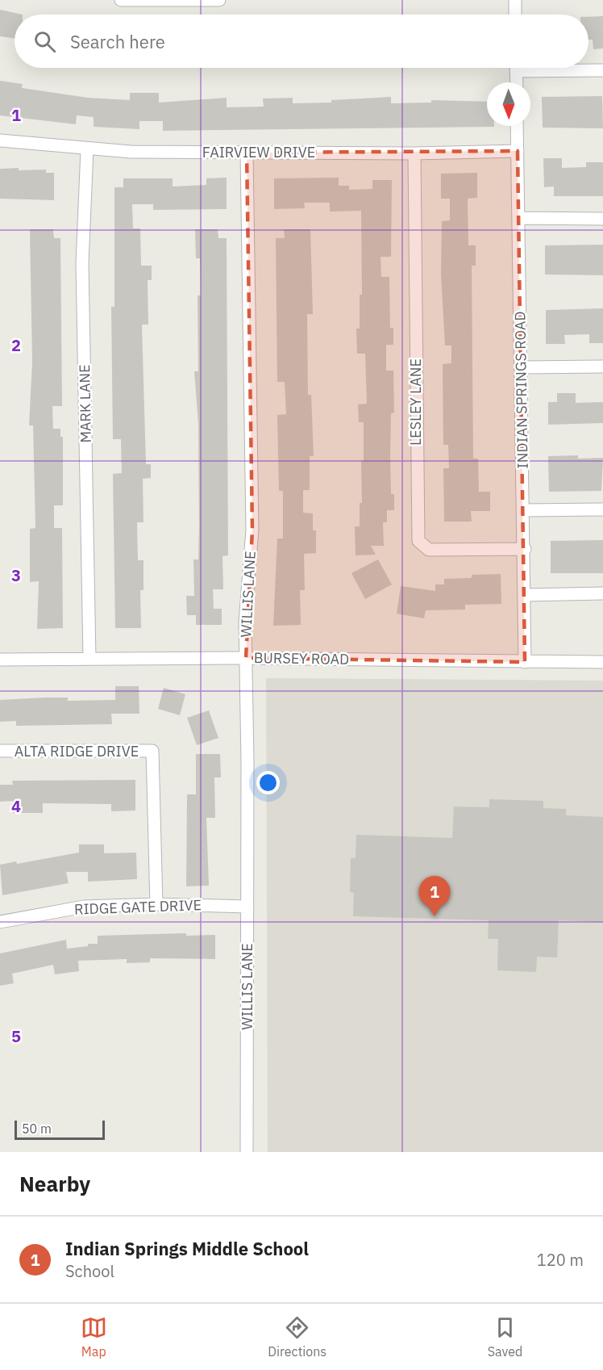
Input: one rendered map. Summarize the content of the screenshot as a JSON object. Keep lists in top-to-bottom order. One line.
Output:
{"streets":{"street":["FAIRVIEW DRIVE","INDIAN SPRINGS ROAD","LESLEY LANE","MARK LANE","WILLIS LANE","BURSEY ROAD","ALTA RIDGE DRIVE","RIDGE GATE DRIVE"]},"crossings":[["FAIRVIEW DRIVE","INDIAN SPRINGS ROAD"],["FAIRVIEW DRIVE","LESLEY LANE"],["FAIRVIEW DRIVE","MARK LANE"],["FAIRVIEW DRIVE","WILLIS LANE"],["INDIAN SPRINGS ROAD","LESLEY LANE"],["INDIAN SPRINGS ROAD","BURSEY ROAD"],["MARK LANE","BURSEY ROAD"],["WILLIS LANE","BURSEY ROAD"],["WILLIS LANE","RIDGE GATE DRIVE"],["ALTA RIDGE DRIVE","RIDGE GATE DRIVE"]],"scale_bar":"50 m","north":"bottom","page":{"search":"Search here","pins":"1","scale":"50 m","heading":"Nearby","list":[{"mark":"1","name":"Indian Springs Middle School","note":"School","value":"120 m"}],"nav":["Map","Directions","Saved"]},"grid":{"rows":["1","2","3","4","5"]}}
